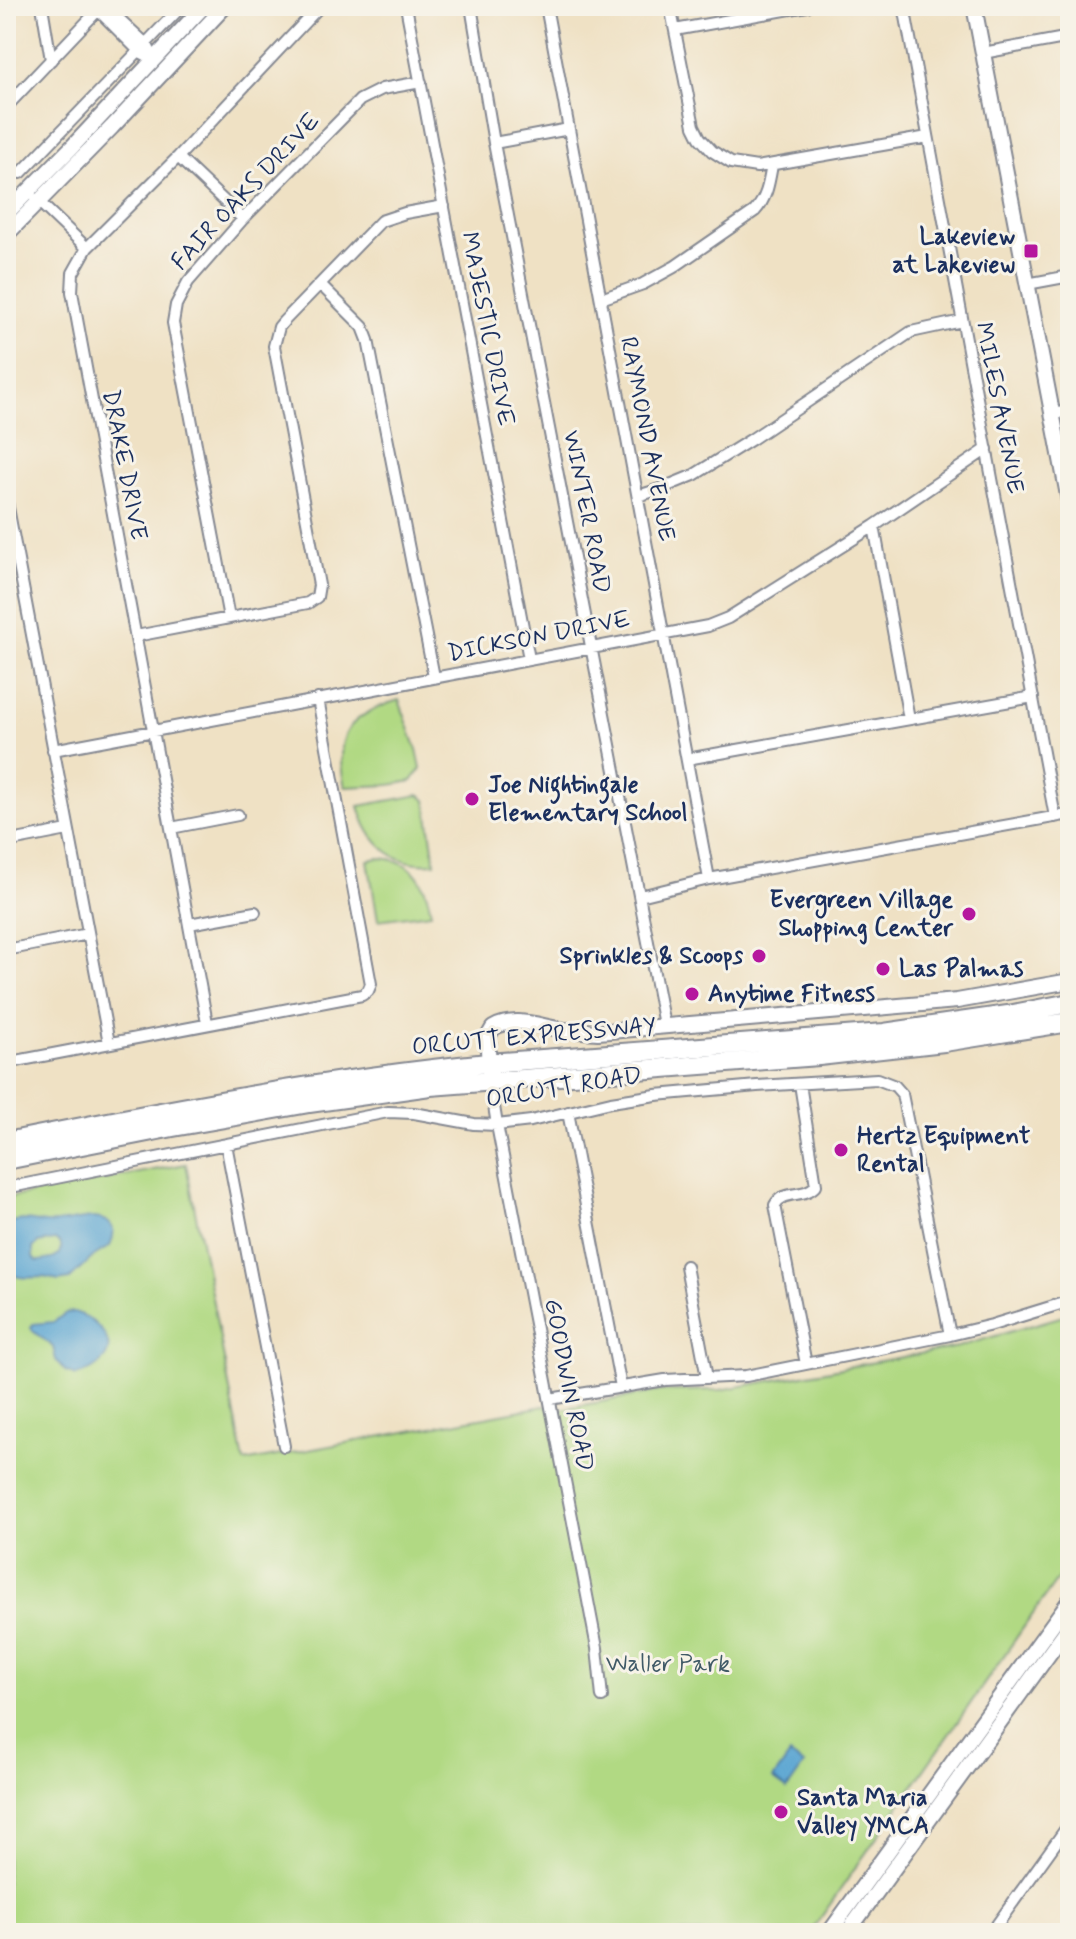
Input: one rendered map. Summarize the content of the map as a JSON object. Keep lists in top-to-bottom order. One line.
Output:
{"streets":{"highway":["ORCUTT EXPRESSWAY"],"main road":["ORCUTT ROAD"],"street":["FAIR OAKS DRIVE","MAJESTIC DRIVE","MILES AVENUE","RAYMOND AVENUE","DRAKE DRIVE","WINTER ROAD","DICKSON DRIVE","GOODWIN ROAD"]},"crossings":[["FAIR OAKS DRIVE","MAJESTIC DRIVE"],["MAJESTIC DRIVE","DICKSON DRIVE"],["MILES AVENUE","DICKSON DRIVE"],["RAYMOND AVENUE","DICKSON DRIVE"],["DRAKE DRIVE","DICKSON DRIVE"],["WINTER ROAD","DICKSON DRIVE"],["WINTER ROAD","ORCUTT ROAD"],["ORCUTT EXPRESSWAY","ORCUTT ROAD"],["ORCUTT EXPRESSWAY","GOODWIN ROAD"],["ORCUTT ROAD","GOODWIN ROAD"]],"parks":["Waller Park"],"places":{"transit":["Lakeview at Lakeview"],"other":["Joe Nightingale Elementary School","Evergreen Village Shopping Center","Sprinkles & Scoops","Las Palmas","Anytime Fitness","Hertz Equipment Rental","Santa Maria Valley YMCA"]}}
